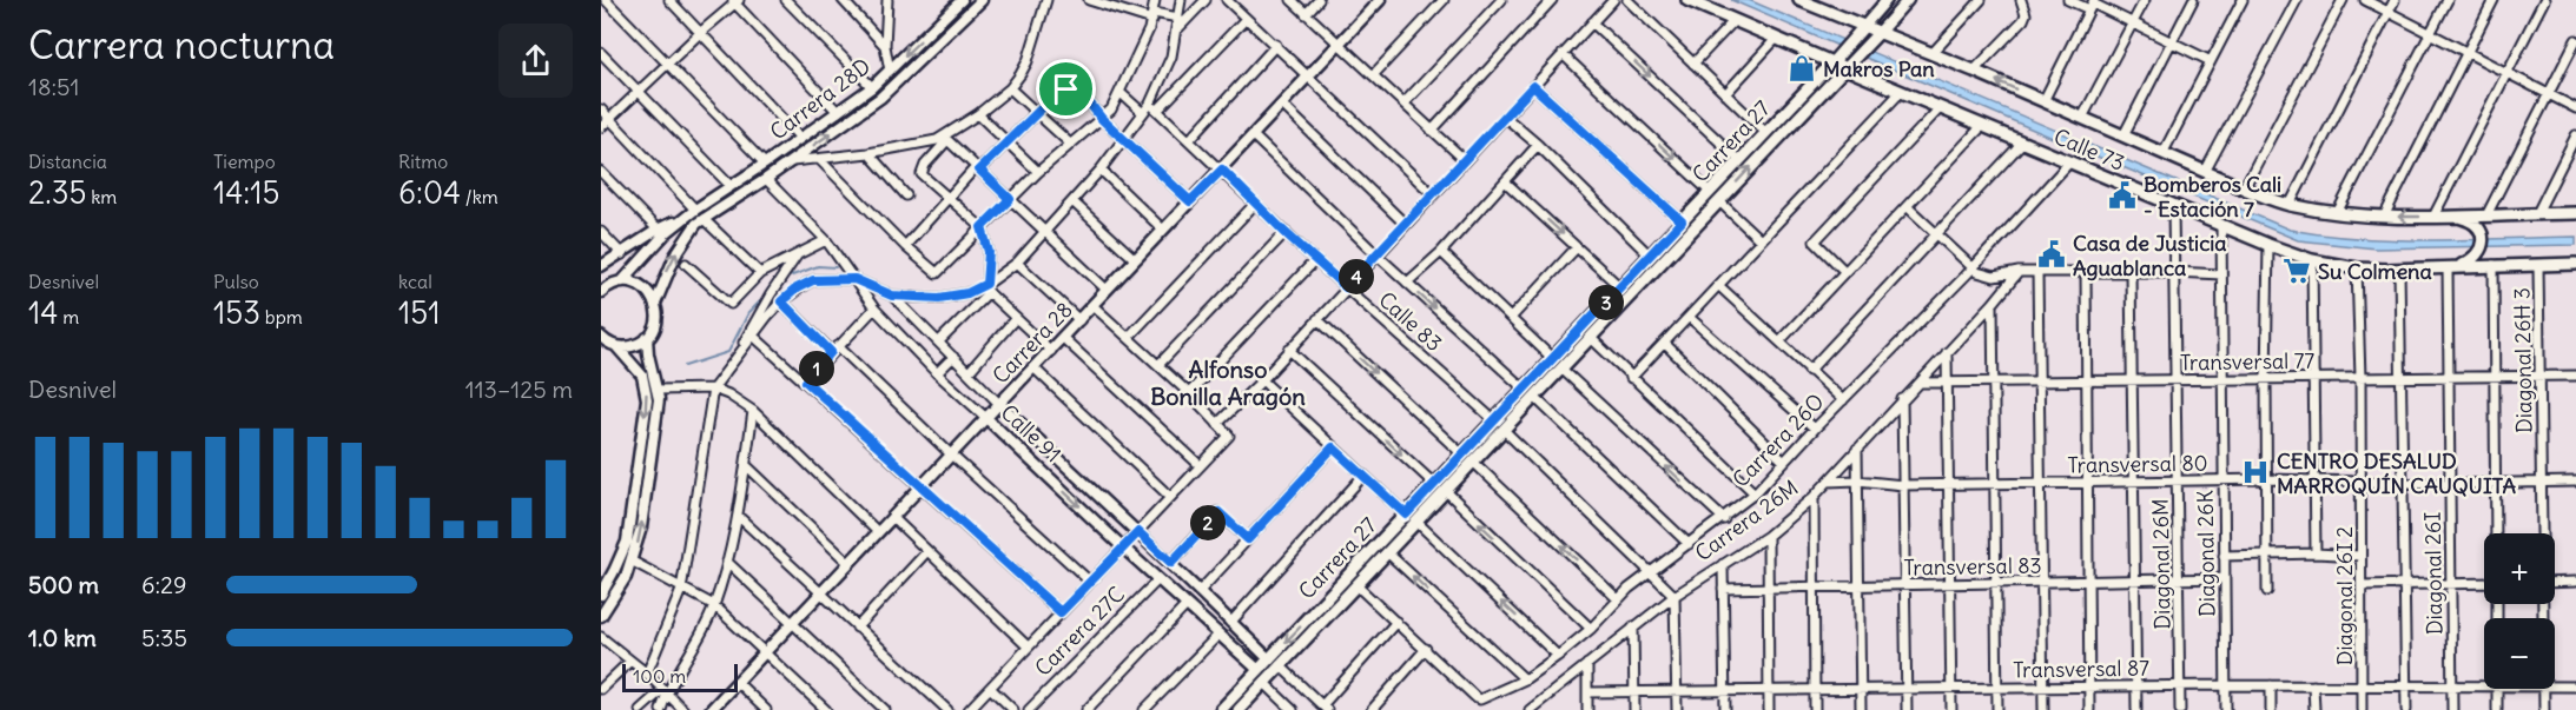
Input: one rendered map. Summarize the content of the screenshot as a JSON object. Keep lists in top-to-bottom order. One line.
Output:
{"streets":{"main road":["Carrera 27","Calle 73"],"street":["Carrera 28D","Calle 83","Carrera 28","Diagonal 26H 3","Transversal 77","Calle 91","Carrera 26O","Transversal 80","Carrera 26M","Diagonal 26K","Diagonal 26M","Transversal 83","Diagonal 26I","Diagonal 26I 2","Carrera 27C","Transversal 87"]},"crossings":[["Carrera 28D","Calle 91"],["Carrera 27","Calle 73"],["Carrera 27","Calle 83"],["Carrera 27","Calle 91"],["Calle 73","Diagonal 26H 3"],["Calle 73","Carrera 26O"],["Calle 73","Diagonal 26K"],["Calle 73","Diagonal 26M"],["Calle 73","Diagonal 26I"],["Calle 73","Diagonal 26I 2"],["Calle 83","Carrera 28"],["Carrera 28","Calle 91"],["Diagonal 26H 3","Transversal 77"],["Diagonal 26H 3","Transversal 80"],["Transversal 77","Carrera 26M"],["Transversal 77","Diagonal 26K"],["Transversal 77","Diagonal 26M"],["Transversal 77","Diagonal 26I"],["Transversal 77","Diagonal 26I 2"],["Calle 91","Carrera 27C"],["Transversal 80","Carrera 26M"],["Transversal 80","Diagonal 26K"],["Transversal 80","Diagonal 26M"],["Transversal 80","Diagonal 26I"],["Transversal 80","Diagonal 26I 2"],["Diagonal 26K","Transversal 83"],["Diagonal 26K","Transversal 87"],["Diagonal 26M","Transversal 83"],["Diagonal 26M","Transversal 87"],["Diagonal 26I","Transversal 87"],["Diagonal 26I 2","Transversal 87"]],"districts":["Alfonso Bonilla Aragón"],"places":{"shop":["Makros Pan"],"public building":["Bomberos Cali - Estación 7","Casa de Justicia Aguablanca"],"supermarket":["Su Colmena"],"hospital":["CENTRO DESALUD MARROQUÍN CAUQUITA"]},"scale_bar":"100 m","page":{"heading":["Carrera nocturna","18:51"],"stats":[["Distancia","2.35 km"],["Tiempo","14:15"],["Ritmo","6:04 /km"],["Desnivel","14 m"],["Pulso","153 bpm"],["kcal","151"]],"pins":["4","3","1","2"],"chart":["Desnivel","113–125 m"],"map_buttons":["+","−"],"list":[{"name":"500 m","note":"6:29"},{"name":"1.0 km","note":"5:35"}],"scale":"100 m"}}
